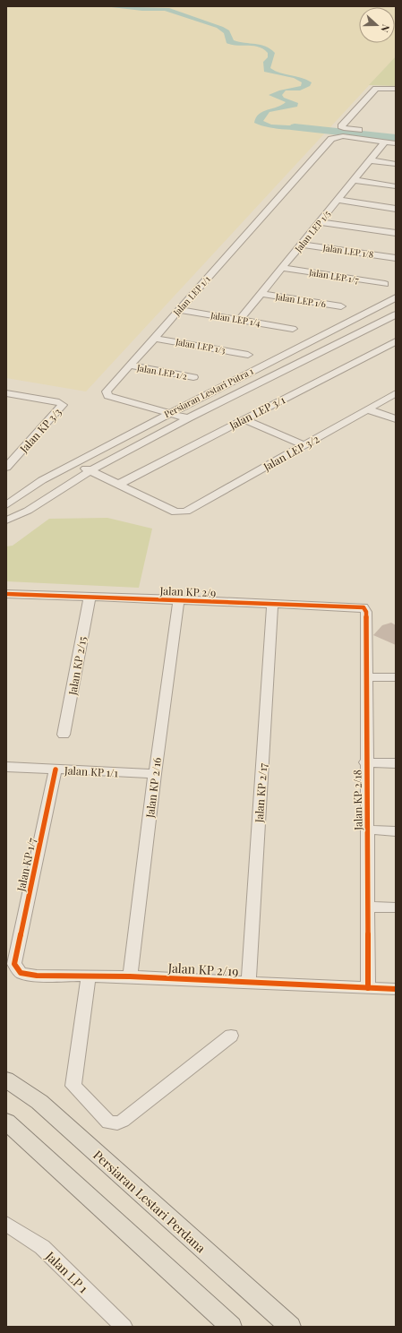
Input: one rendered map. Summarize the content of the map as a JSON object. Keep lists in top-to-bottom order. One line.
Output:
{"streets":{"main road":["Persiaran Lestari Perdana"],"street":["Jalan LEP 1/5","Jalan LEP 1/8","Jalan LEP 1/7","Jalan LEP 1/1","Jalan LEP 1/6","Jalan LEP 1/4","Jalan LEP 1/3","Jalan LEP 1/2","Persiaran Lestari Putra 1","Jalan LEP 3/1","Jalan KP 3/3","Jalan LEP 3/2","Jalan KP 2/9","Jalan KP 2/15","Jalan KP 1/1","Jalan KP 2/16","Jalan KP 2/17","Jalan KP 2/18","Jalan KP 1/7","Jalan KP 2/19","Jalan LP 1"]},"crossings":[["Jalan LEP 1/5","Jalan LEP 1/8"],["Jalan LEP 1/5","Jalan LEP 1/7"],["Jalan LEP 1/5","Jalan LEP 1/1"],["Jalan LEP 1/5","Jalan LEP 1/6"],["Jalan LEP 1/5","Jalan LEP 1/4"],["Jalan LEP 1/1","Jalan LEP 1/4"],["Jalan LEP 1/1","Jalan LEP 1/3"],["Jalan LEP 1/1","Jalan LEP 1/2"],["Jalan LEP 1/1","Persiaran Lestari Putra 1"],["Jalan LEP 3/1","Jalan LEP 3/2"],["Jalan KP 2/9","Jalan KP 2/15"],["Jalan KP 2/9","Jalan KP 2/16"],["Jalan KP 2/9","Jalan KP 2/17"],["Jalan KP 2/9","Jalan KP 2/18"],["Jalan KP 1/1","Jalan KP 2/16"],["Jalan KP 1/1","Jalan KP 1/7"],["Jalan KP 2/16","Jalan KP 2/19"],["Jalan KP 2/17","Jalan KP 2/19"],["Jalan KP 2/18","Jalan KP 2/19"],["Jalan KP 1/7","Jalan KP 2/19"]],"north":"right"}
